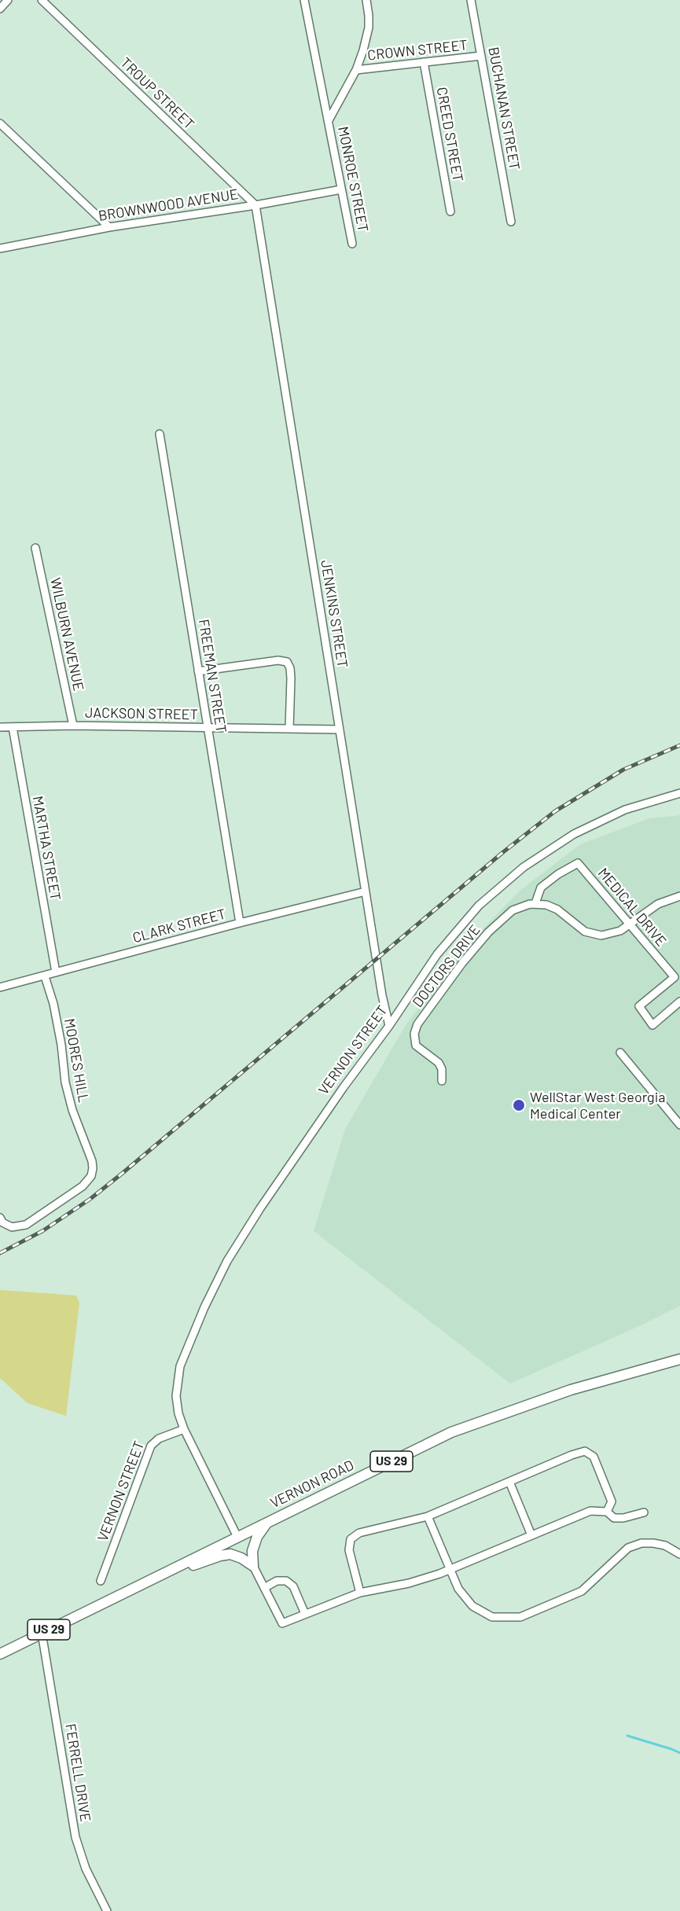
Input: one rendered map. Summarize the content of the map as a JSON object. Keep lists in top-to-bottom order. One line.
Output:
{"streets":{"main road":["US 29","VERNON ROAD"],"street":["CROWN STREET","TROUP STREET","BUCHANAN STREET","CREED STREET","MONROE STREET","BROWNWOOD AVENUE","JENKINS STREET","WILBURN AVENUE","FREEMAN STREET","JACKSON STREET","MARTHA STREET","MEDICAL DRIVE","CLARK STREET","DOCTORS DRIVE","VERNON STREET","MOORES HILL","FERRELL DRIVE"]},"crossings":[["CROWN STREET","BUCHANAN STREET"],["CROWN STREET","CREED STREET"],["CROWN STREET","MONROE STREET"],["TROUP STREET","BROWNWOOD AVENUE"],["TROUP STREET","JENKINS STREET"],["MONROE STREET","BROWNWOOD AVENUE"],["BROWNWOOD AVENUE","JENKINS STREET"],["JENKINS STREET","JACKSON STREET"],["JENKINS STREET","CLARK STREET"],["JENKINS STREET","VERNON STREET"],["WILBURN AVENUE","JACKSON STREET"],["FREEMAN STREET","JACKSON STREET"],["FREEMAN STREET","CLARK STREET"],["JACKSON STREET","MARTHA STREET"],["MARTHA STREET","CLARK STREET"],["MEDICAL DRIVE","DOCTORS DRIVE"],["CLARK STREET","MOORES HILL"],["VERNON STREET","VERNON ROAD"],["US 29","VERNON ROAD"],["US 29","FERRELL DRIVE"],["VERNON ROAD","FERRELL DRIVE"]],"places":["WellStar West Georgia Medical Center"]}
